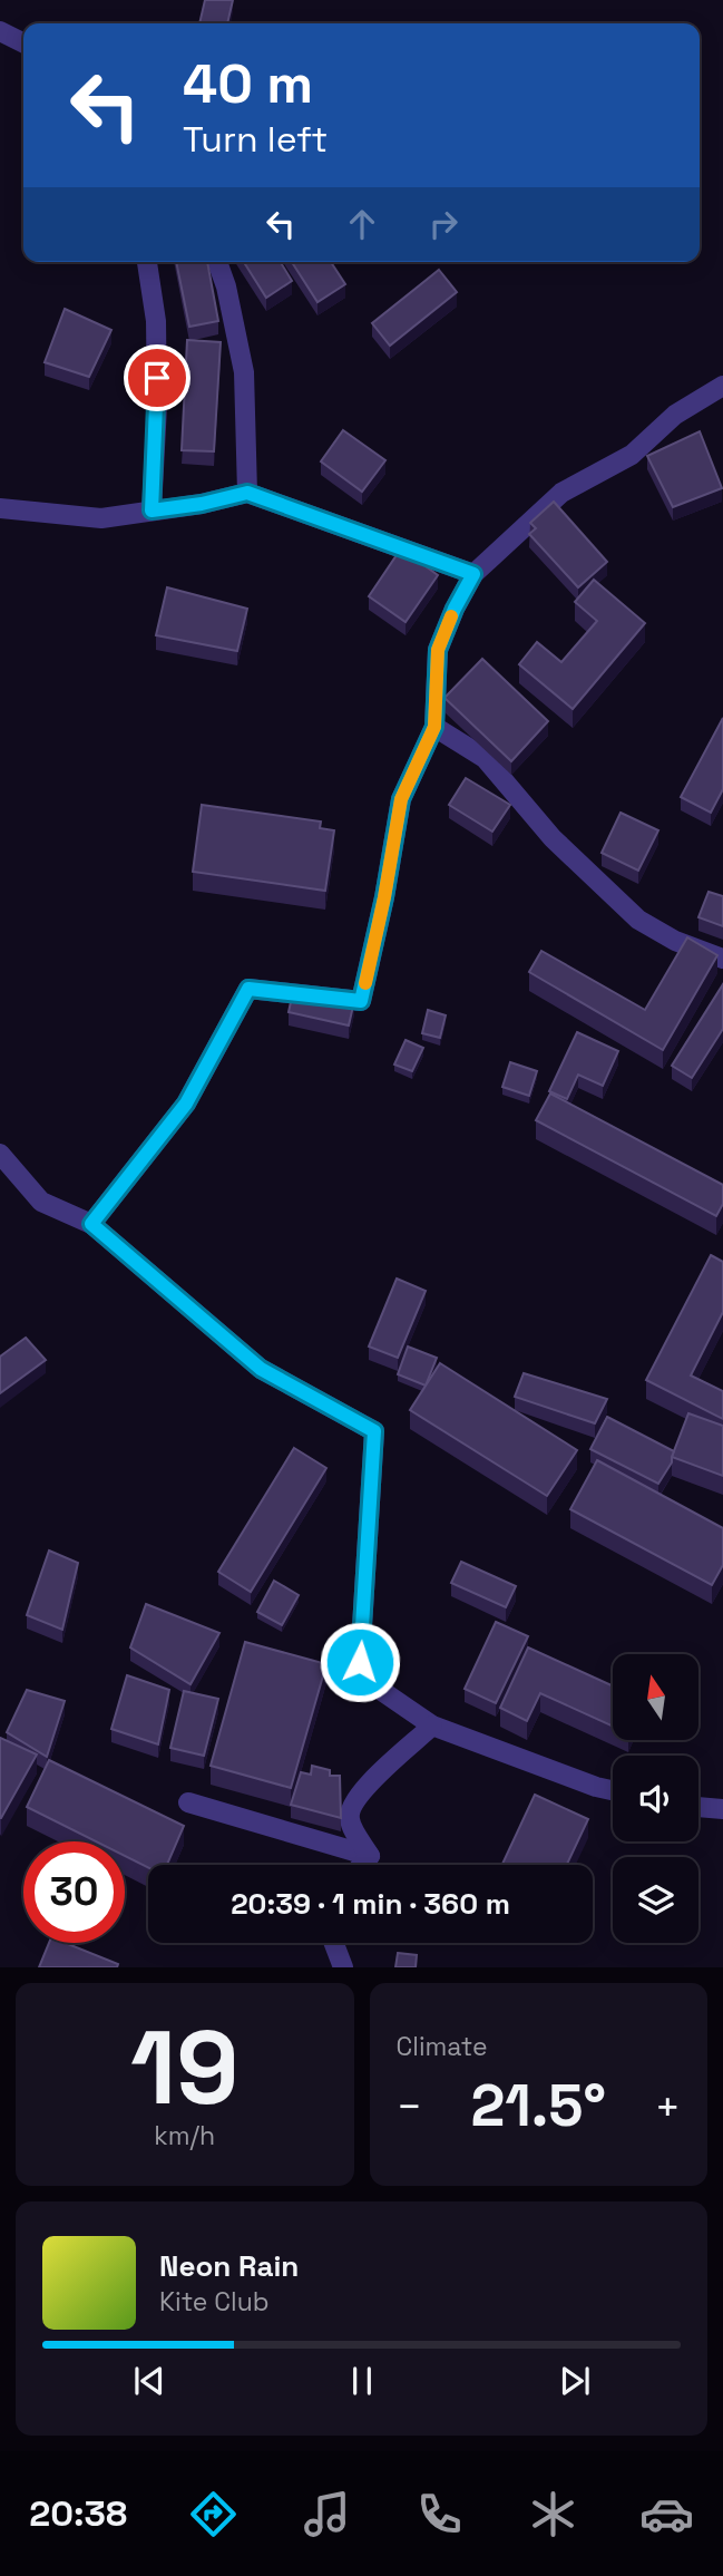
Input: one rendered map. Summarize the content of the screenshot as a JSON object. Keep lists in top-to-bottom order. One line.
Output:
{"north":"top","page":{"turn":["40 m","Turn left"],"limit":"30","trip":"20:39 · 1 min · 360 m","tile":[["19","km/h"],"Climate"],"heat":["−","21.5°","+"],"song":["Neon Rain","Kite Club"],"tabs":"20:38"}}
